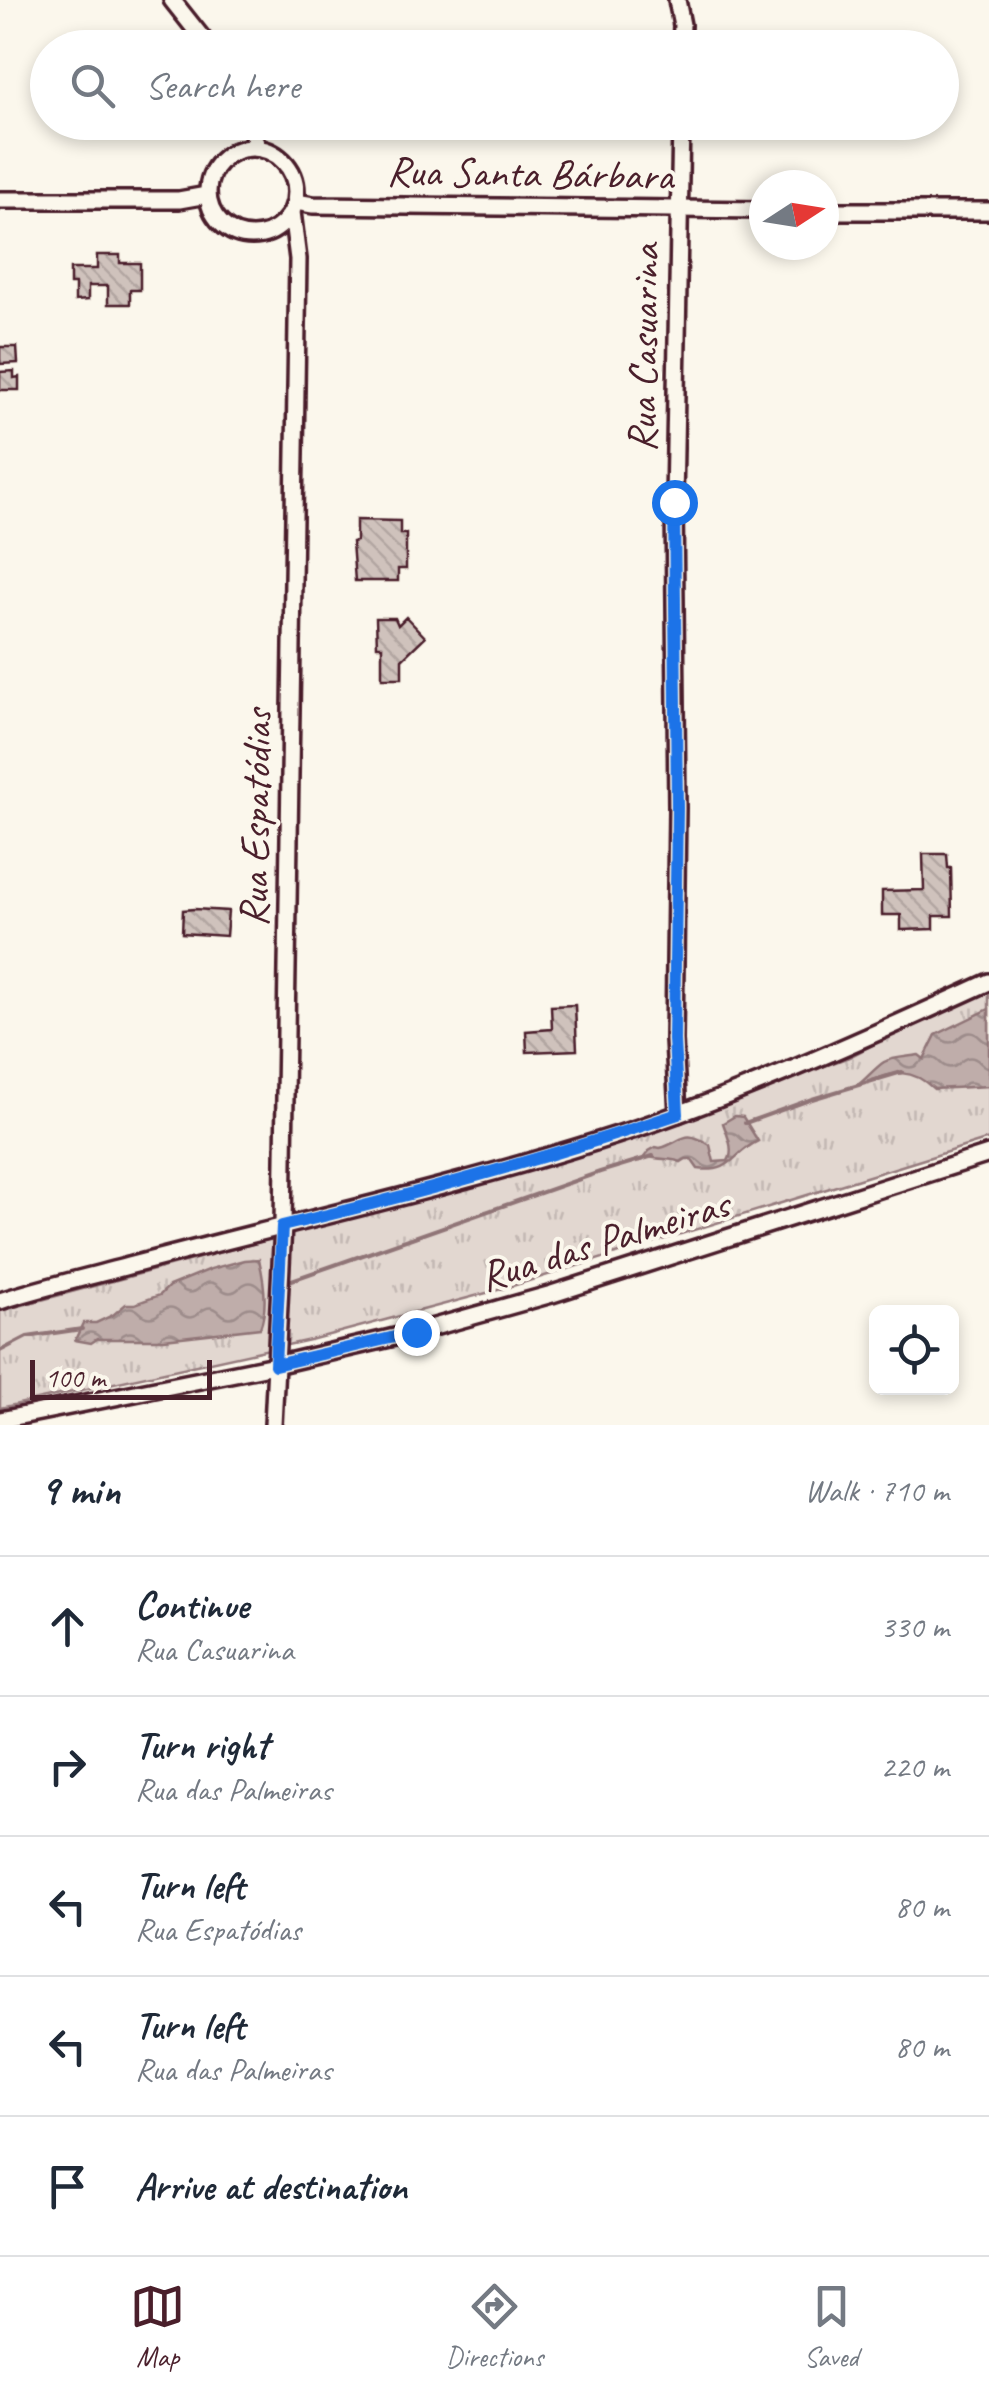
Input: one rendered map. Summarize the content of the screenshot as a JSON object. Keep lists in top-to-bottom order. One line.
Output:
{"streets":{"street":["Rua Santa Bárbara","Rua Casuarina","Rua Espatódias","Rua das Palmeiras"]},"crossings":[["Rua Santa Bárbara","Rua Casuarina"],["Rua Santa Bárbara","Rua Espatódias"],["Rua Espatódias","Rua das Palmeiras"]],"scale_bar":"100 m","north":"right","page":{"search":"Search here","scale":"100 m","heading":["9 min","Walk · 710 m"],"list":[["Continue","Rua Casuarina","330 m"],["Turn right","Rua das Palmeiras","220 m"],["Turn left","Rua Espatódias","80 m"],["Turn left","Rua das Palmeiras","80 m"],"Arrive at destination"],"nav":["Map","Directions","Saved"]}}
